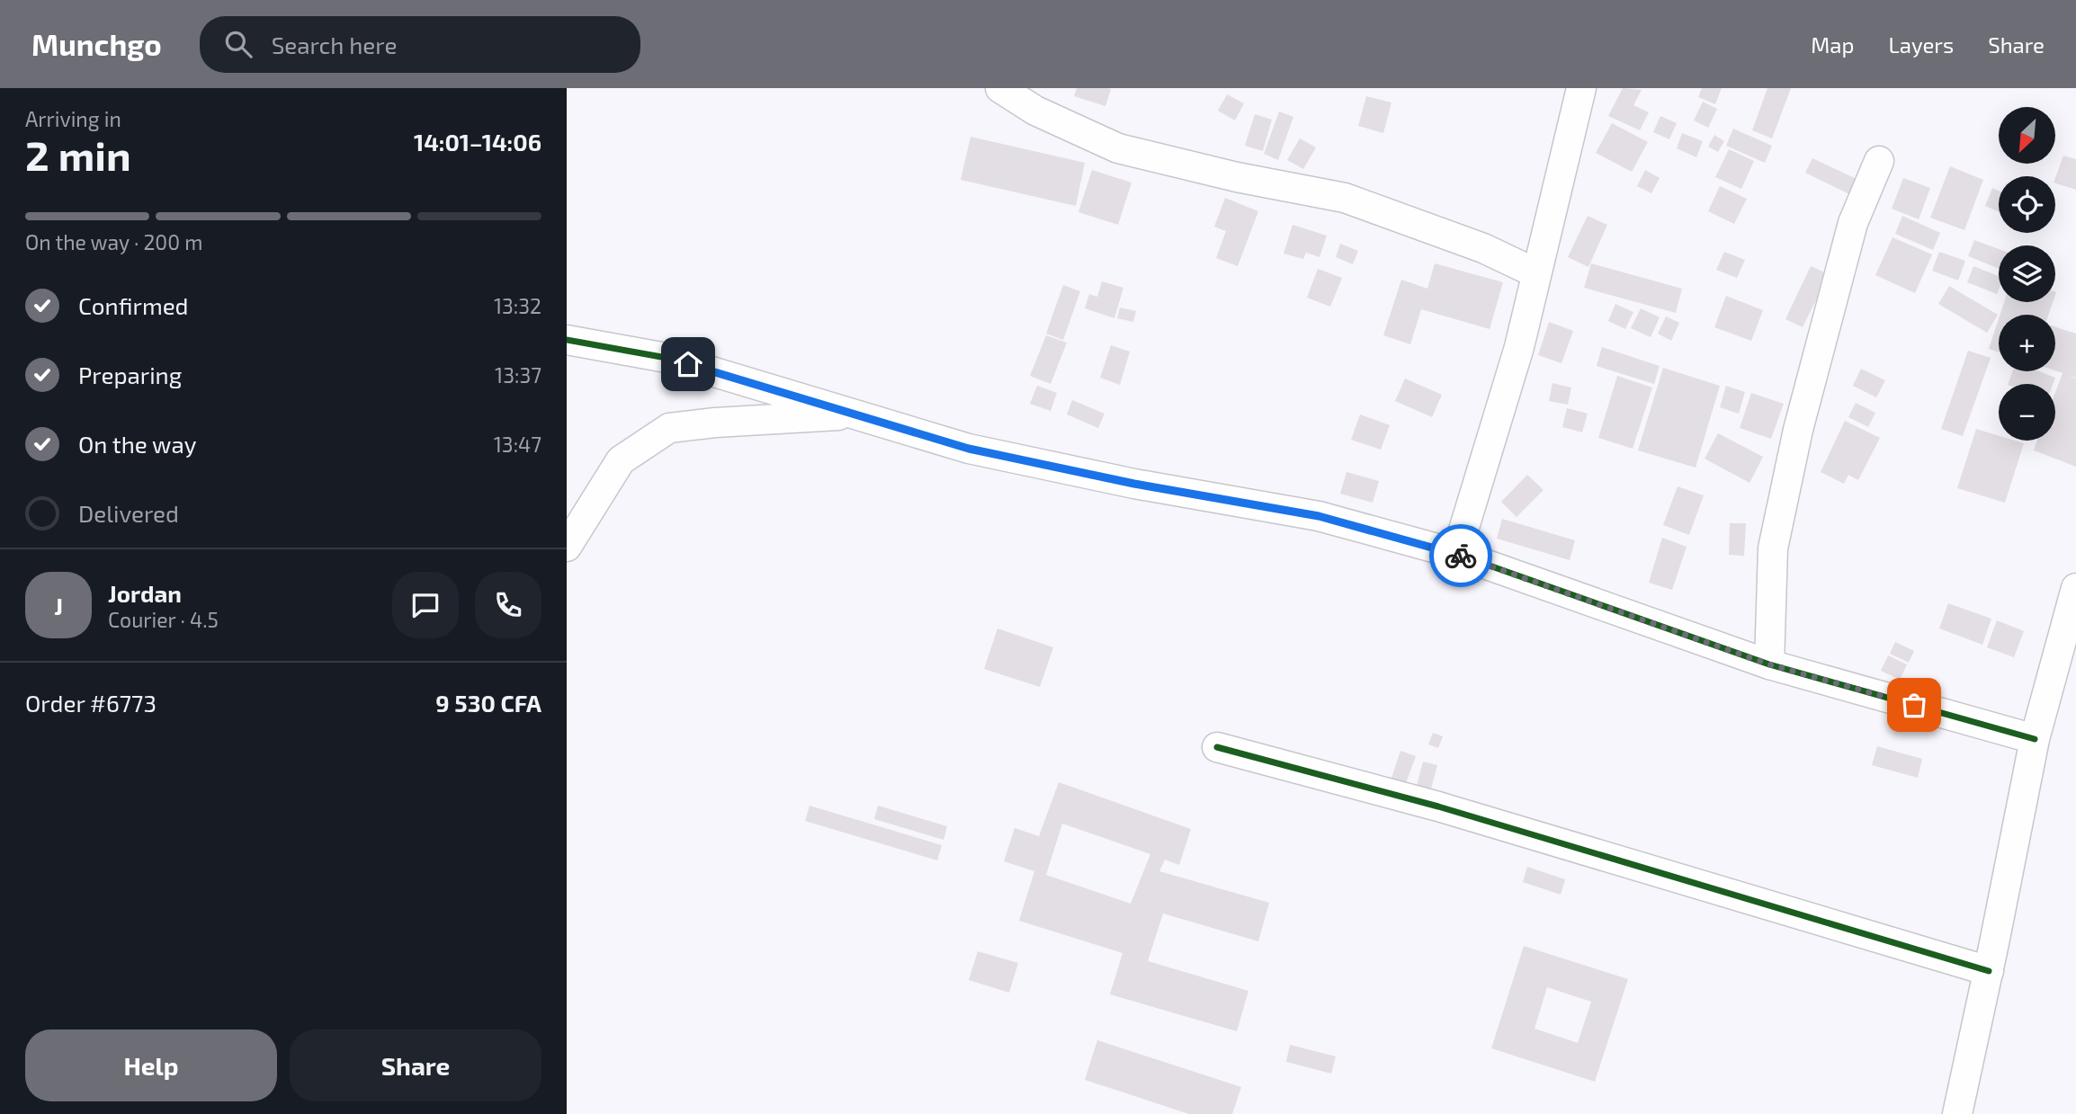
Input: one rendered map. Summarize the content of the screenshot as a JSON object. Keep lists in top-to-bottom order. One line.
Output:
{"north":"bottom left","page":{"header":"Munchgo","search":"Search here","nav":["Map","Layers","Share"],"heading":["2 min","Arriving in","14:01–14:06"],"panel":["Jordan","Courier · 4.5","Order #6773","9 530 CFA"],"map_buttons":["+","−"],"bar":"On the way · 200 m","list":[["Confirmed","13:32"],["Preparing","13:37"],["On the way","13:47"],"Delivered"],"round":"J","buttons":["Help","Share"]}}
